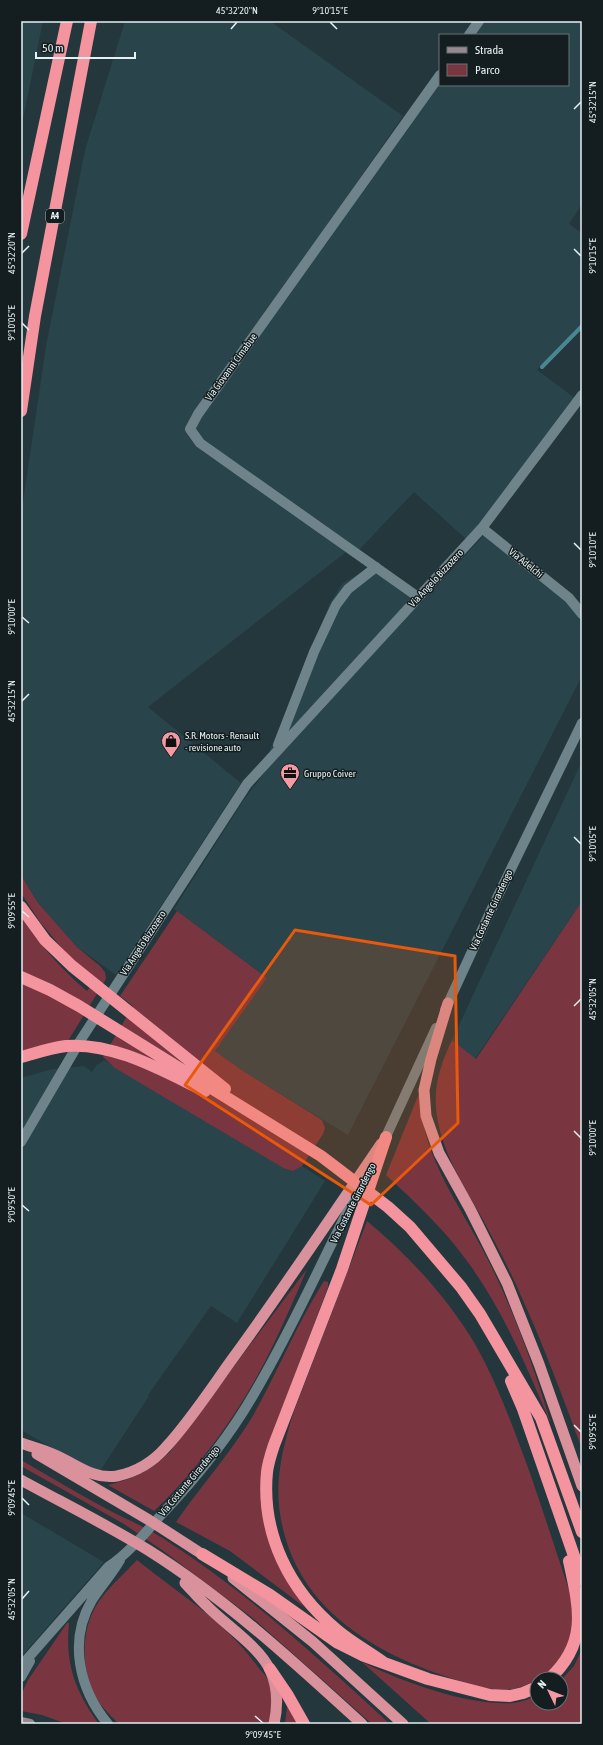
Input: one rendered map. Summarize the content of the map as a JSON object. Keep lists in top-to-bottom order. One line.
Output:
{"streets":{"highway":["A4"],"street":["Via Giovanni Cimabue","Via Adelchi","Via Angelo Bizzozero","Via Costante Girardengo"]},"crossings":[["Via Giovanni Cimabue","Via Angelo Bizzozero"],["Via Adelchi","Via Angelo Bizzozero"]],"places":{"shop":["S.R. Motors - Renault - revisione auto"],"office":["Gruppo Coiver"]},"legend":["Strada","Parco"],"scale_bar":"50 m","north":"top left","coordinates":["45°32'20\"N","9°10'15\"E","45°32'15\"N","9°10'05\"E","9°10'10\"E","9°10'00\"E","9°09'55\"E","45°32'05\"N","9°09'50\"E","9°09'45\"E"]}
